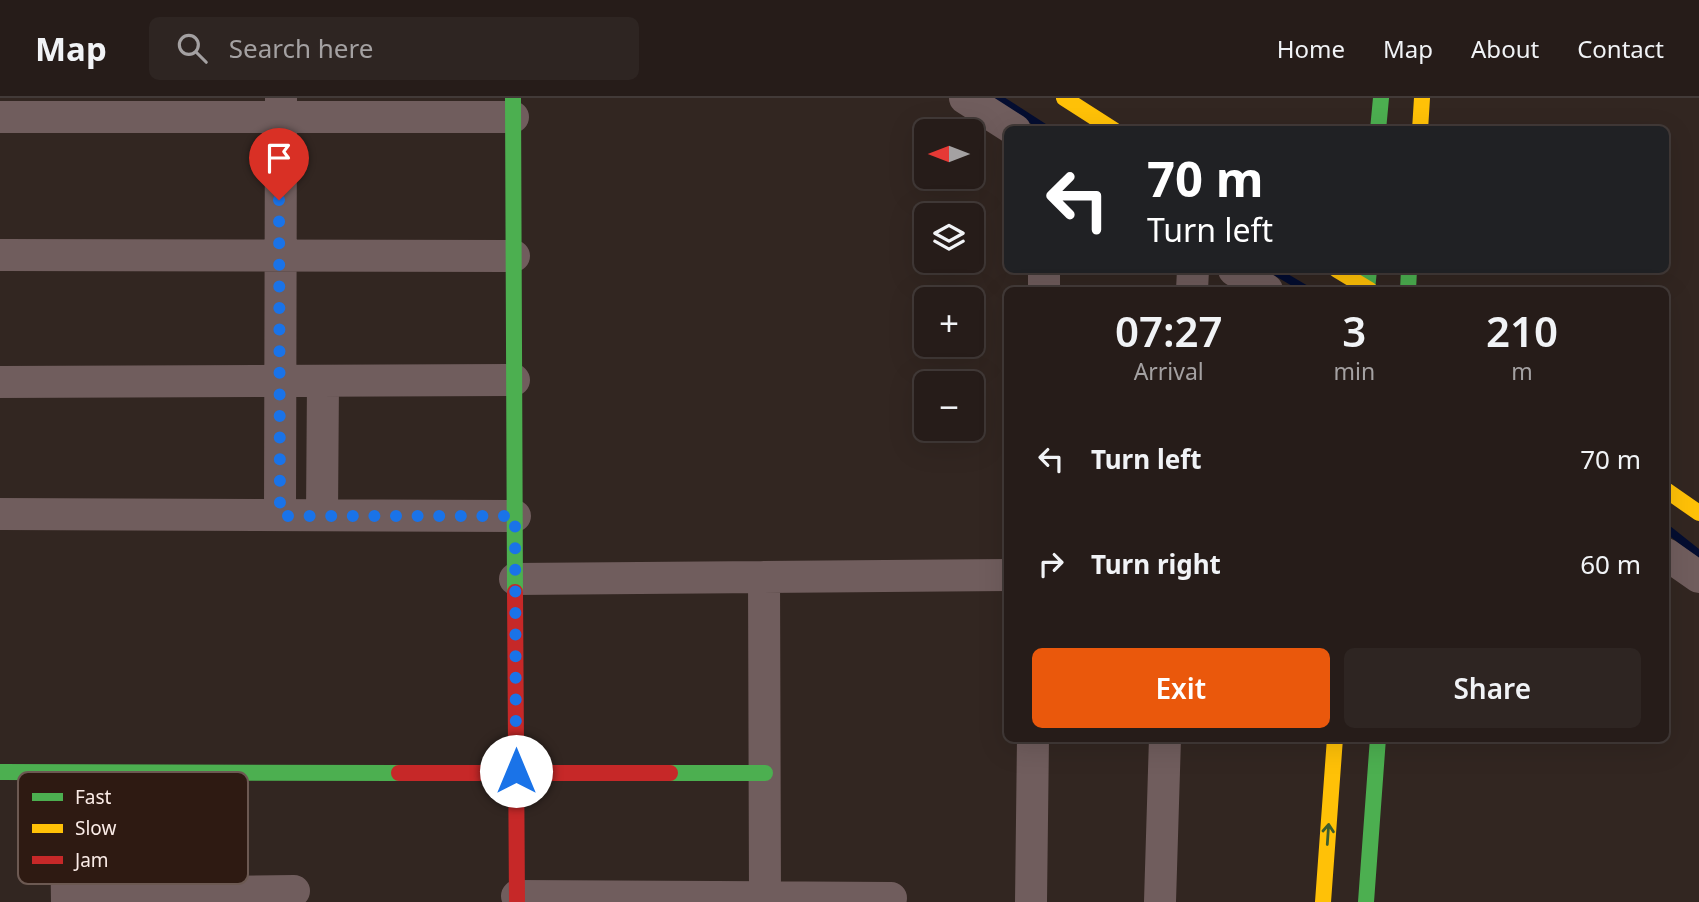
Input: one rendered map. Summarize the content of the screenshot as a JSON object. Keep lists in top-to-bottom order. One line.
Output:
{"legend":["Fast","Slow","Jam"],"north":"left","page":{"header":"Map","search":"Search here","nav":["Home","Map","About","Contact"],"map_buttons":["+","−"],"turn":["70 m","Turn left"],"eta":["07:27","Arrival","3","min","210","m"],"list":[{"name":"Turn left","value":"70 m"},{"name":"Turn right","value":"60 m"}],"buttons":["Exit","Share"]}}
